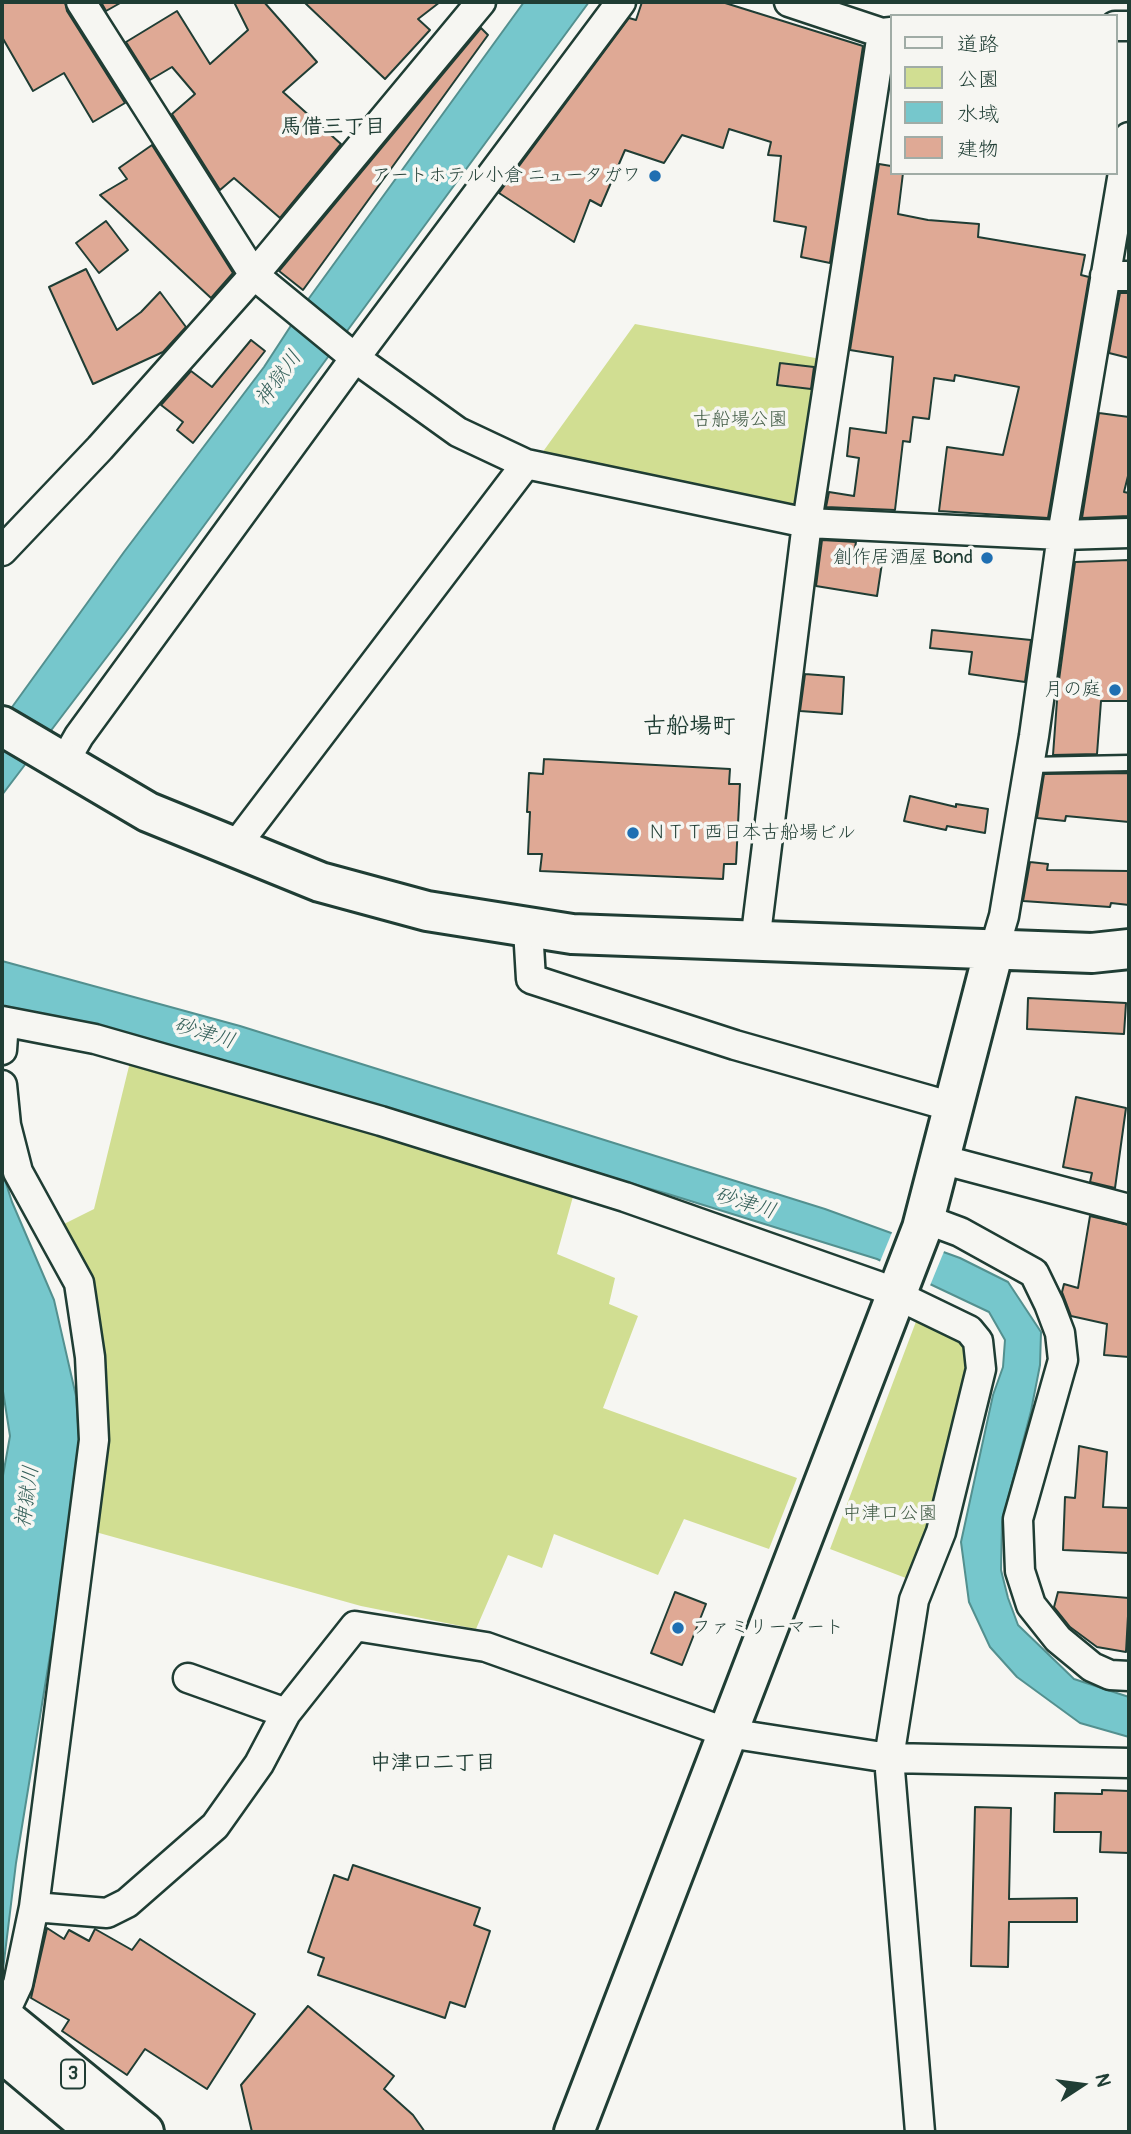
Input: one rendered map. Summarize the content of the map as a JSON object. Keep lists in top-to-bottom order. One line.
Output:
{"streets":{"main road":["3"]},"districts":["馬借三丁目","古船場町","中津口二丁目"],"water":["神獄川","砂津川"],"parks":["古船場公園","中津口公園"],"places":["アートホテル小倉 ニュータガワ","創作居酒屋 Bond","月の庭","ＮＴＴ西日本古船場ビル","ファミリーマート"],"legend":["道路","公園","水域","建物"],"north":"right"}
